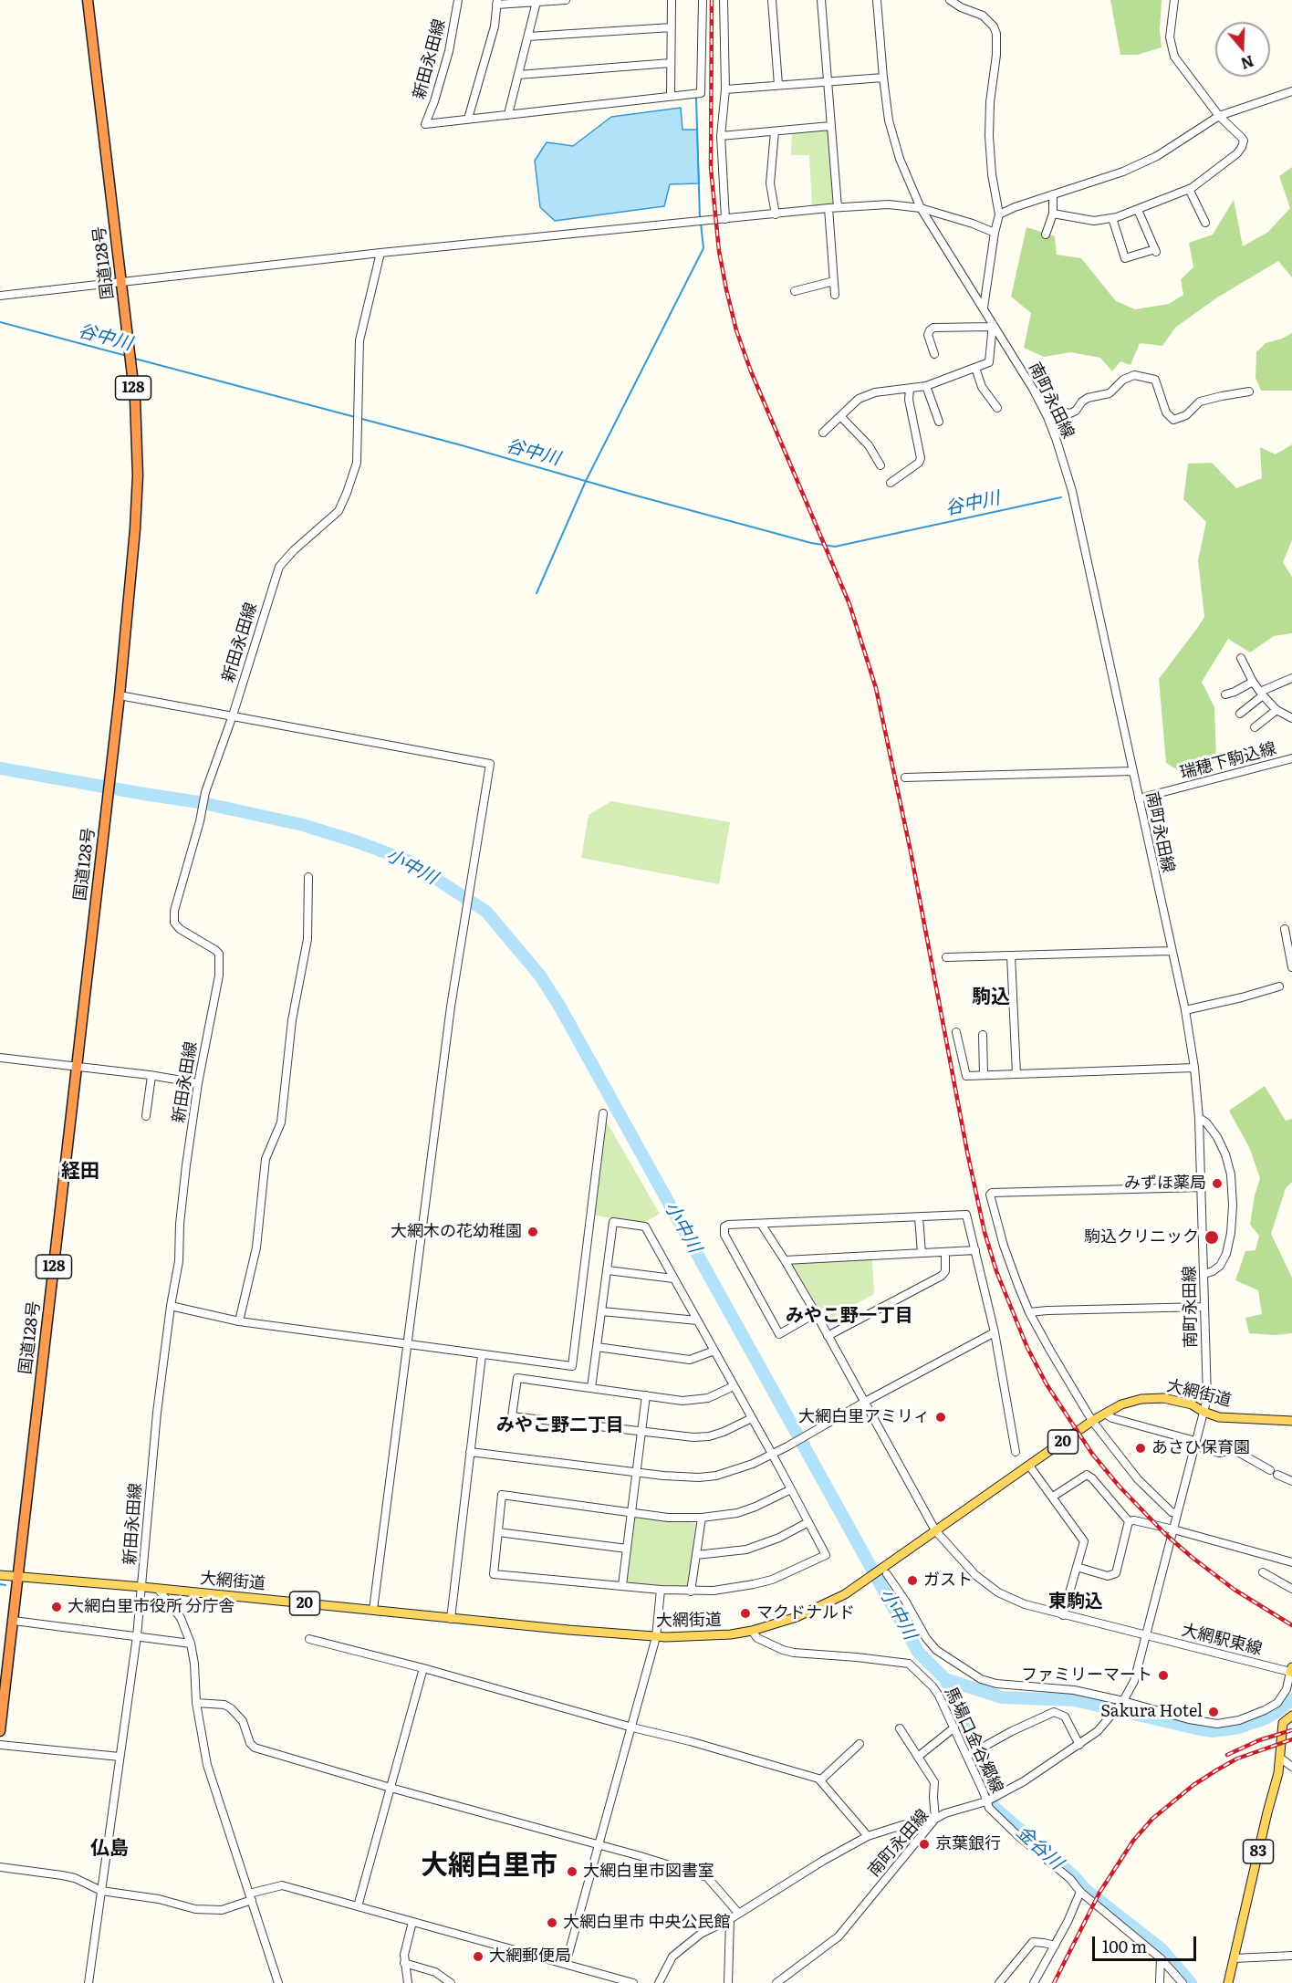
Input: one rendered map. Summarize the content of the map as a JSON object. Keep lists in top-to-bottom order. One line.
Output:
{"streets":{"highway":["国道128号","128"],"main road":["大網街道","20","83"],"street":["新田永田線","南町永田線","瑞穂下駒込線","大網駅東線","馬場口金谷郷線"]},"crossings":[["新田永田線","大網街道"],["国道128号","大網街道"],["南町永田線","瑞穂下駒込線"],["南町永田線","大網街道"],["南町永田線","大網駅東線"],["南町永田線","馬場口金谷郷線"],["大網街道","大網駅東線"],["大網街道","馬場口金谷郷線"]],"districts":["駒込","経田","みやこ野一丁目","みやこ野二丁目","東駒込","仏島","大網白里市"],"water":["谷中川","小中川","金谷川"],"places":["みずほ薬局","大網木の花幼稚園","駒込クリニック","大網白里アミリィ","あさひ保育園","ガスト","大網白里市役所 分庁舎","マクドナルド","ファミリーマート","Sakura Hotel","京葉銀行","大網白里市図書室","大網白里市 中央公民館","大網郵便局"],"scale_bar":"100 m","north":"bottom"}
